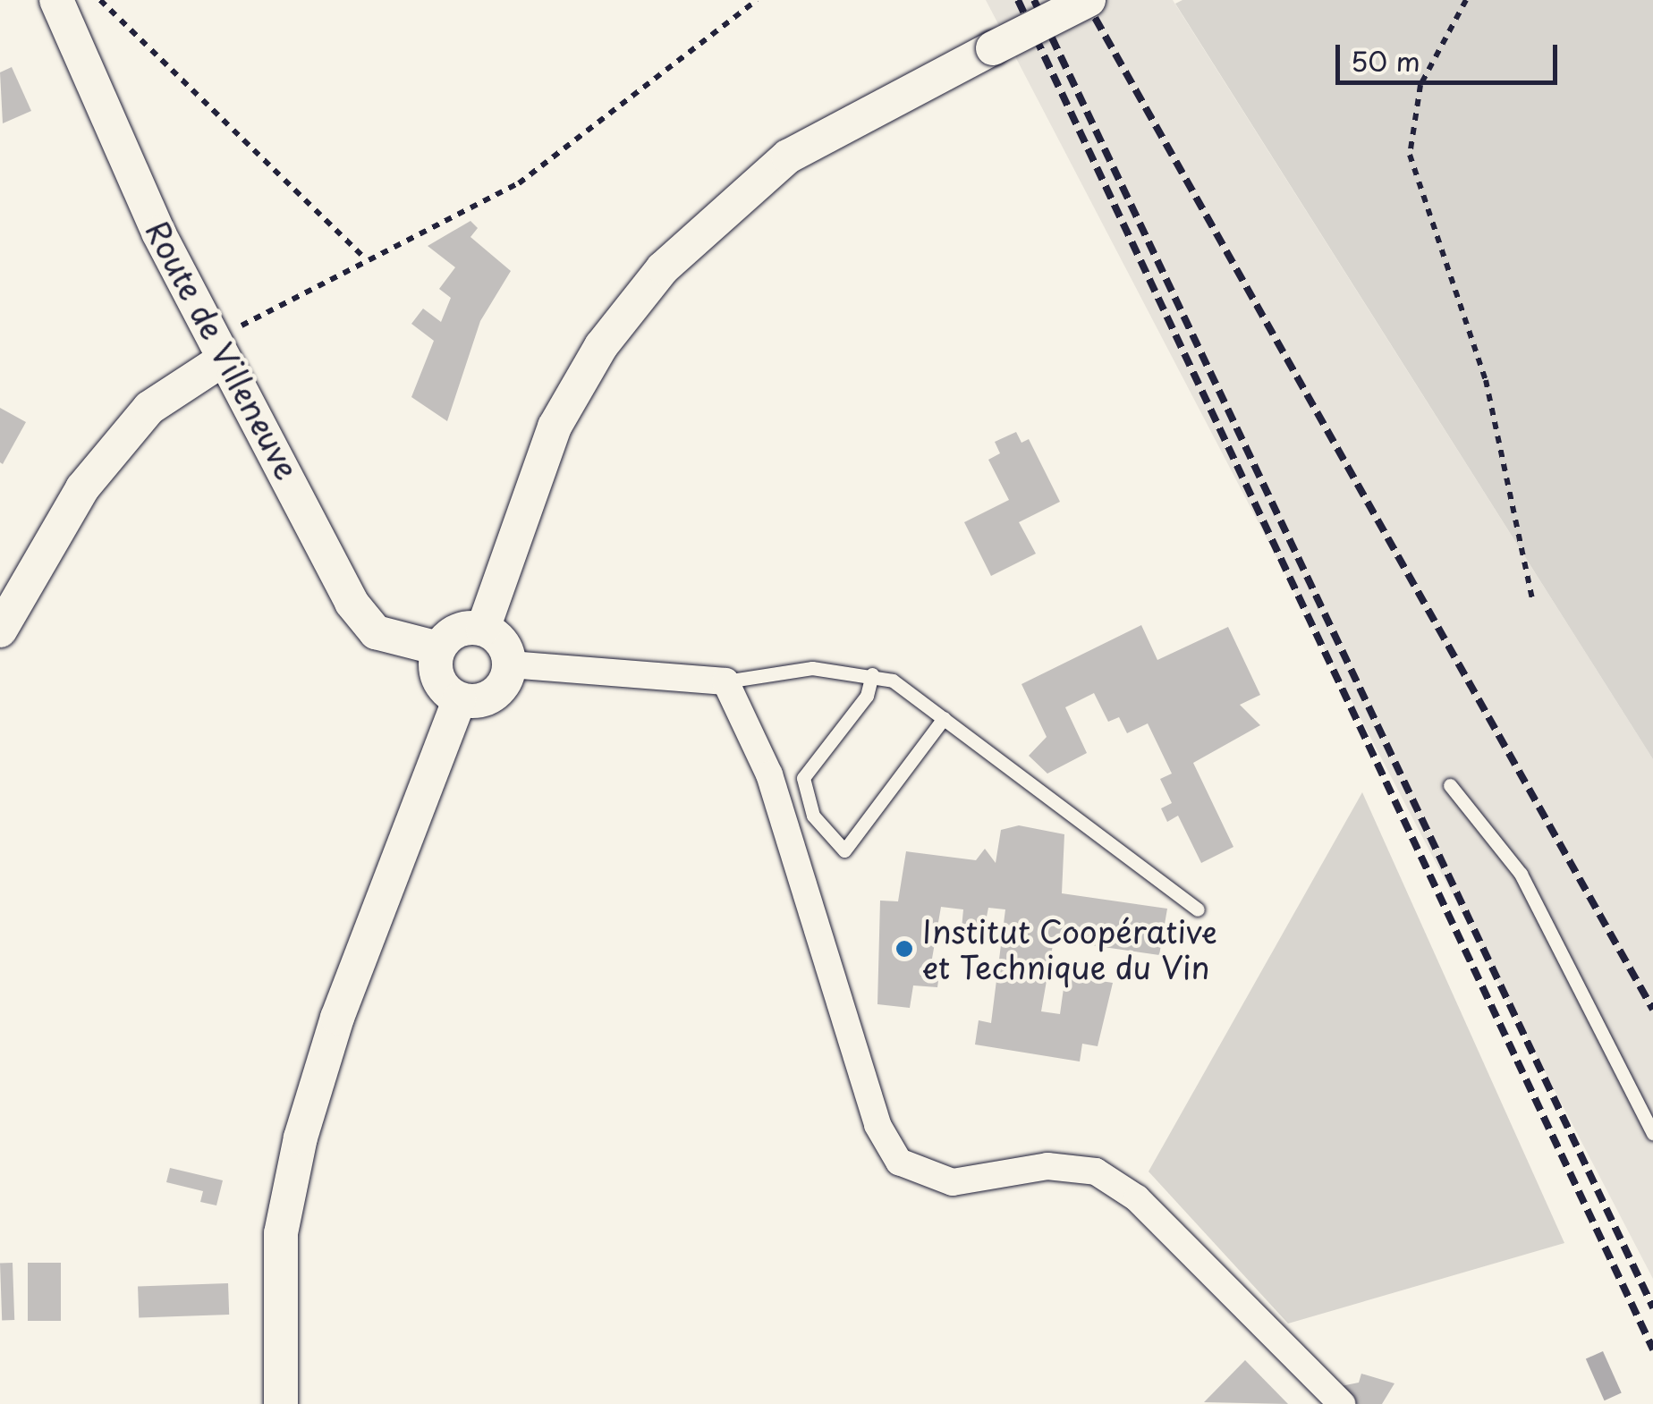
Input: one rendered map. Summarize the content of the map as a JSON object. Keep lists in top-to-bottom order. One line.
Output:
{"streets":{"street":["Route de Villeneuve"]},"places":["Institut Coopérative et Technique du Vin"],"scale_bar":"50 m"}
